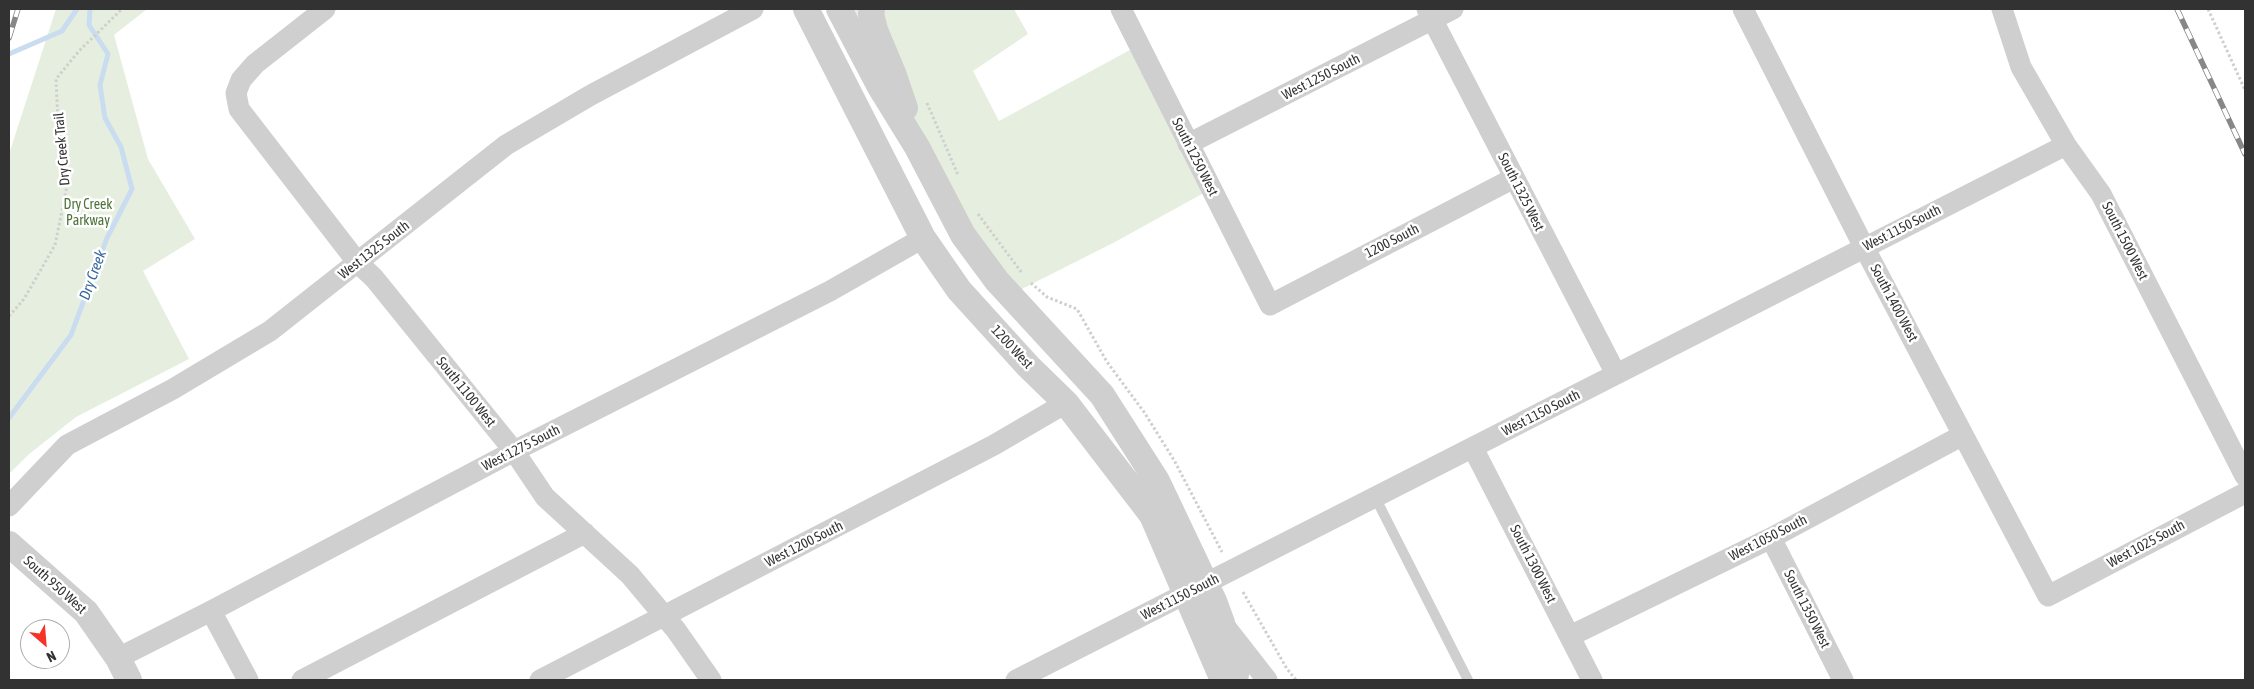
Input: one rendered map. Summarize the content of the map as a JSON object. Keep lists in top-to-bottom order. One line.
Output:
{"streets":{"street":["West 1250 South","South 1250 West","South 1325 West","West 1150 South","1200 South","South 1500 West","West 1325 South","South 1400 West","1200 West","South 1100 West","West 1275 South","West 1050 South","West 1200 South","West 1025 South","South 1300 West","South 950 West","South 1350 West"],"path":["Dry Creek Trail"]},"crossings":[["West 1250 South","South 1250 West"],["West 1250 South","South 1325 West"],["South 1250 West","1200 South"],["South 1325 West","West 1150 South"],["South 1325 West","1200 South"],["West 1150 South","South 1500 West"],["West 1150 South","South 1400 West"],["West 1150 South","1200 West"],["West 1150 South","South 1300 West"],["West 1325 South","South 1100 West"],["South 1400 West","West 1050 South"],["South 1400 West","West 1025 South"],["1200 West","West 1275 South"],["1200 West","West 1200 South"],["South 1100 West","West 1275 South"],["South 1100 West","West 1200 South"],["West 1275 South","South 950 West"],["West 1050 South","South 1300 West"],["West 1050 South","South 1350 West"]],"water":["Dry Creek"],"parks":["Dry Creek Parkway"],"north":"bottom right"}
